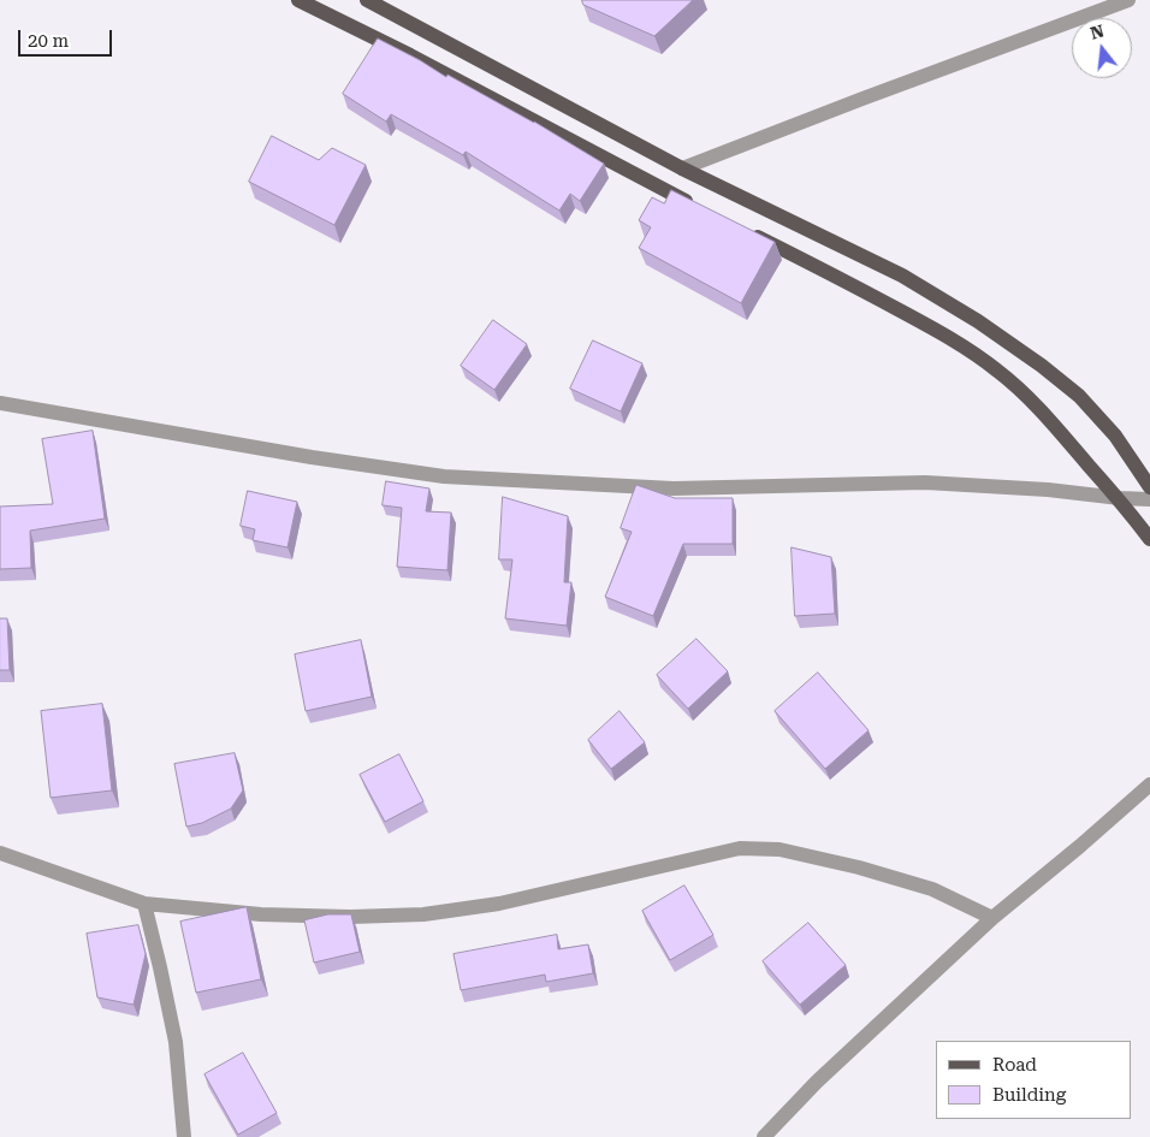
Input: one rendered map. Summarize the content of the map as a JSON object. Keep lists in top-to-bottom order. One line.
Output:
{"legend":["Road","Building"],"scale_bar":"20 m","north":"top"}
